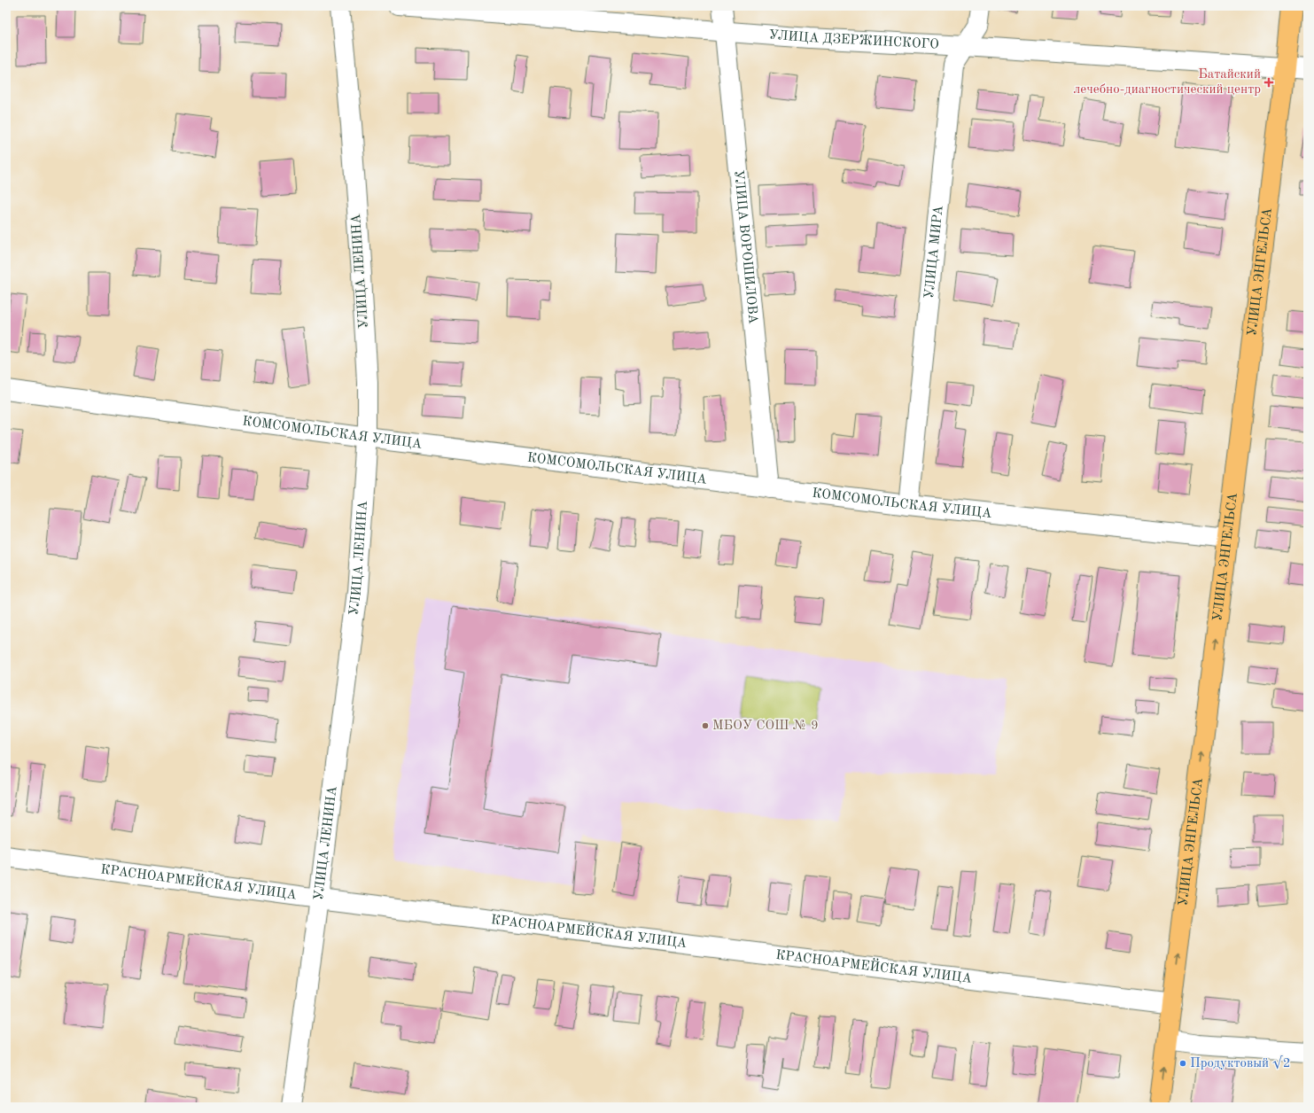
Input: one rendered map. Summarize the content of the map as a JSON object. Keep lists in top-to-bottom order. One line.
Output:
{"streets":{"main road":["УЛИЦА ЭНГЕЛЬСА"],"street":["УЛИЦА ДЗЕРЖИНСКОГО","УЛИЦА ВОРОШИЛОВА","УЛИЦА МИРА","УЛИЦА ЛЕНИНА","КОМСОМОЛЬСКАЯ УЛИЦА","КРАСНОАРМЕЙСКАЯ УЛИЦА"]},"crossings":[["УЛИЦА ДЗЕРЖИНСКОГО","УЛИЦА ВОРОШИЛОВА"],["УЛИЦА ДЗЕРЖИНСКОГО","УЛИЦА МИРА"],["УЛИЦА ДЗЕРЖИНСКОГО","УЛИЦА ЭНГЕЛЬСА"],["УЛИЦА ВОРОШИЛОВА","КОМСОМОЛЬСКАЯ УЛИЦА"],["УЛИЦА МИРА","КОМСОМОЛЬСКАЯ УЛИЦА"],["УЛИЦА ЛЕНИНА","КОМСОМОЛЬСКАЯ УЛИЦА"],["УЛИЦА ЛЕНИНА","КРАСНОАРМЕЙСКАЯ УЛИЦА"],["УЛИЦА ЭНГЕЛЬСА","КОМСОМОЛЬСКАЯ УЛИЦА"],["УЛИЦА ЭНГЕЛЬСА","КРАСНОАРМЕЙСКАЯ УЛИЦА"]],"one_way":["УЛИЦА ЭНГЕЛЬСА"],"places":{"health":["Батайский лечебно-диагностический центр"],"other":["МБОУ СОШ № 9","Продуктовый √2"]}}
